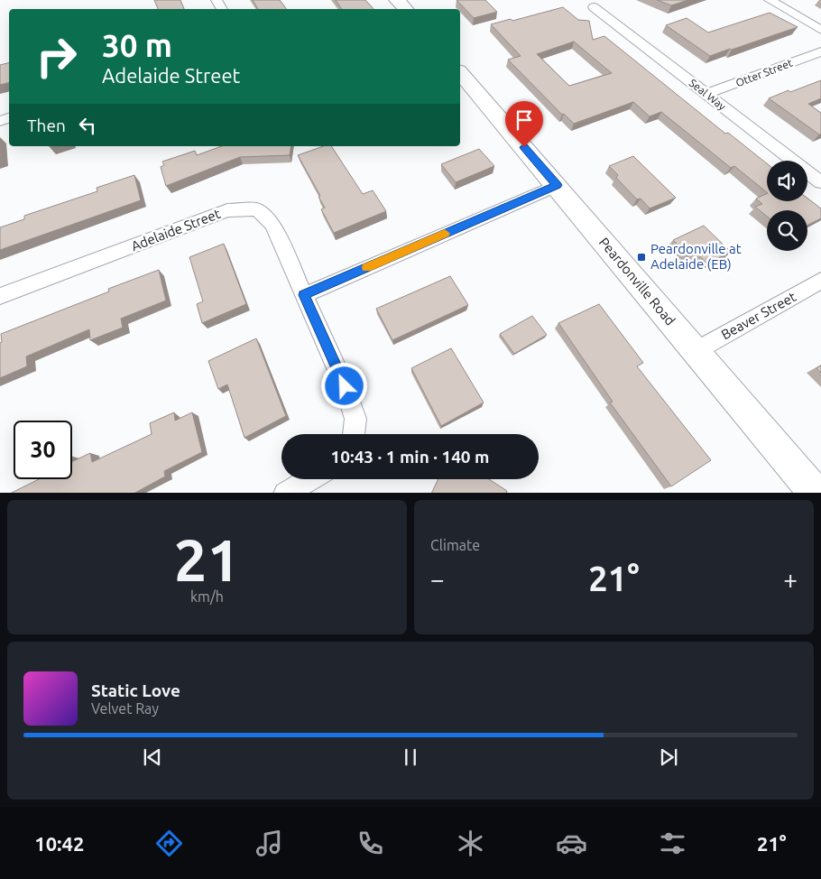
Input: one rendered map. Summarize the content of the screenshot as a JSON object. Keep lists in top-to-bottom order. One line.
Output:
{"streets":{"main road":["Peardonville Road"],"street":["Otter Street","Seal Way","Adelaide Street","Beaver Street"]},"crossings":[["Otter Street","Seal Way"],["Peardonville Road","Beaver Street"]],"places":{"transit":["Peardonville at Adelaide (EB)"]},"page":{"turn":["30 m","Adelaide Street"],"then":"Then","limit":"30","trip":"10:43 · 1 min · 140 m","tile":[["21","km/h"],"Climate"],"heat":["−","21°","+"],"song":["Static Love","Velvet Ray"],"tabs":["10:42","21°"]}}
